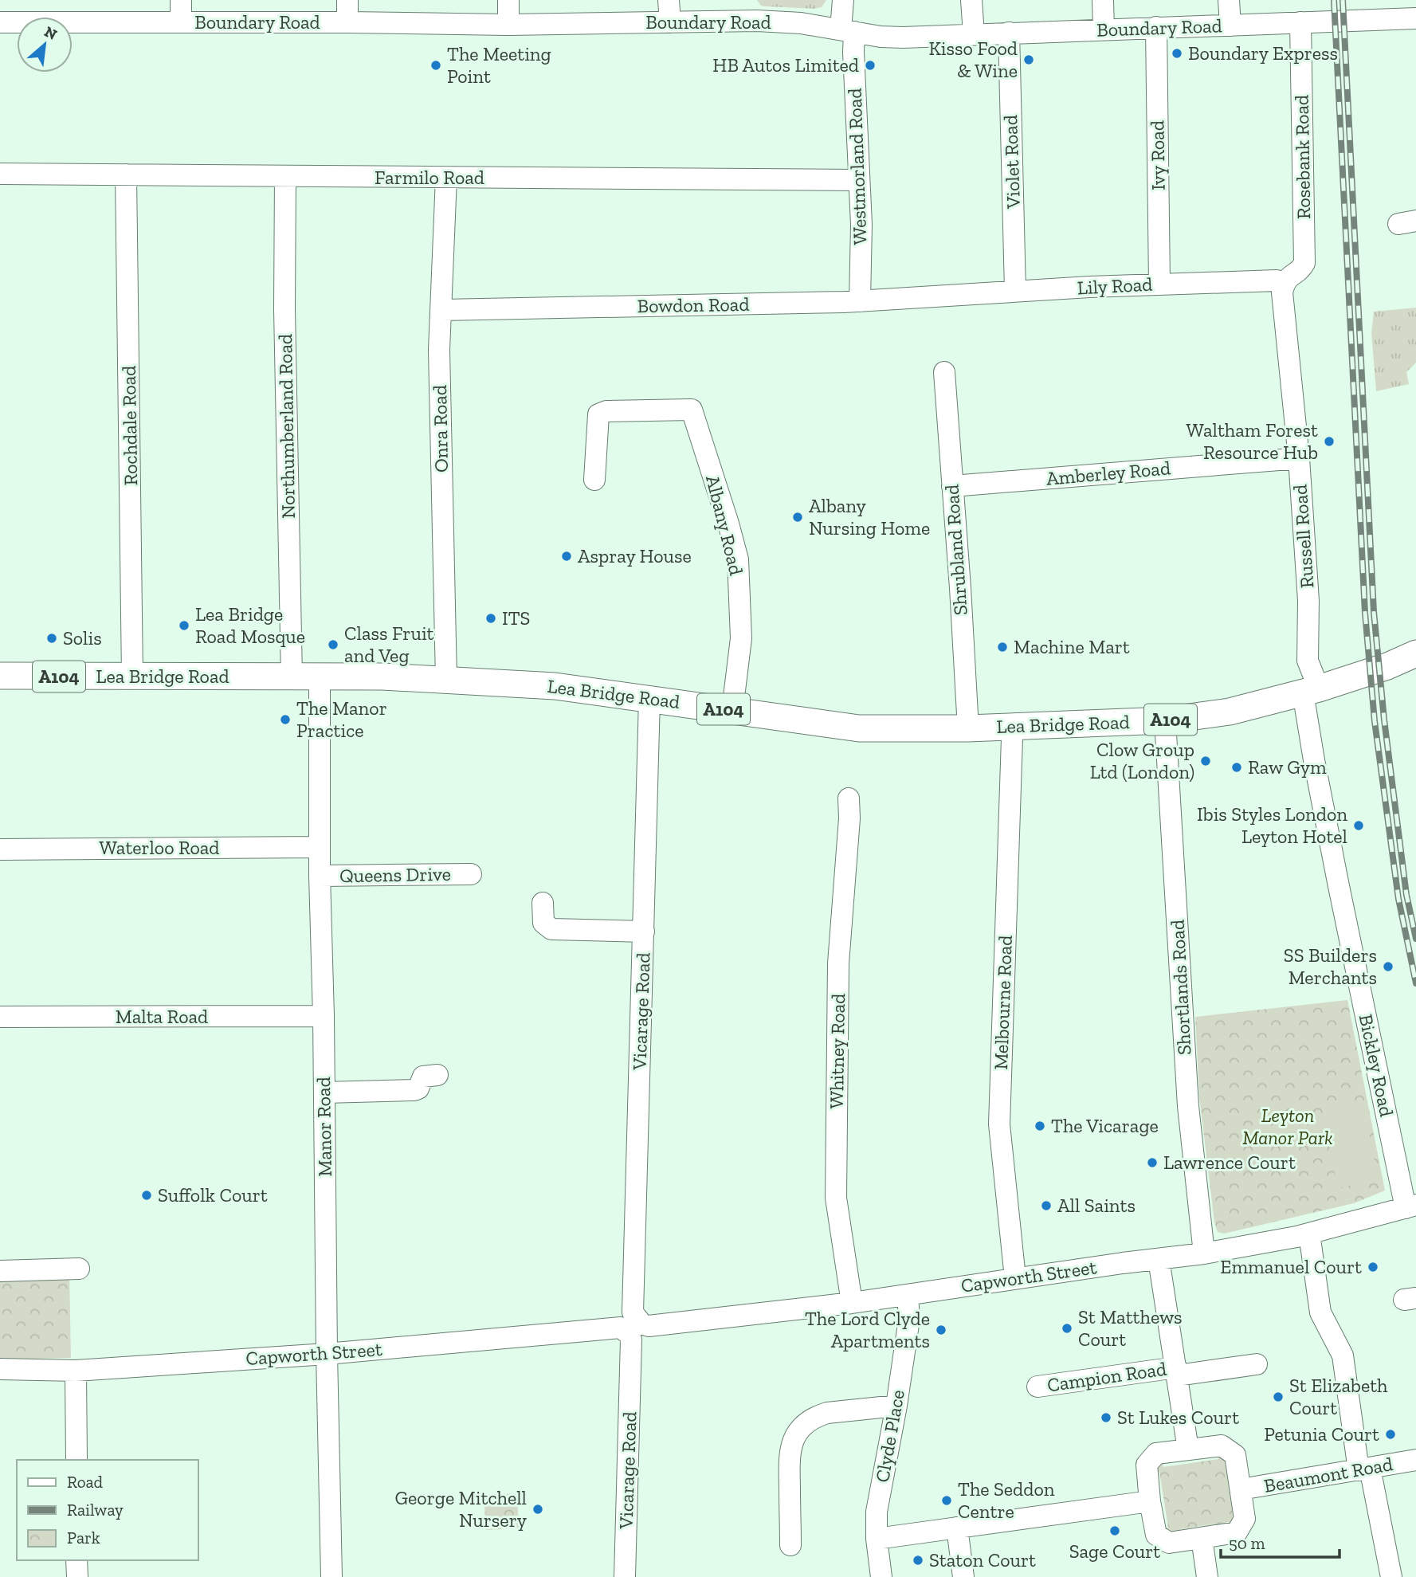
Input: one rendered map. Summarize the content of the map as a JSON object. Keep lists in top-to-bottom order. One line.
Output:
{"streets":{"main road":["A104","Lea Bridge Road"],"street":["Boundary Road","Ivy Road","Rosebank Road","Violet Road","Westmorland Road","Farmilo Road","Lily Road","Bowdon Road","Rochdale Road","Northumberland Road","Onra Road","Amberley Road","Albany Road","Russell Road","Shrubland Road","Waterloo Road","Queens Drive","Shortlands Road","Melbourne Road","Vicarage Road","Malta Road","Whitney Road","Bickley Road","Manor Road","Capworth Street","Campion Road","Clyde Place","Beaumont Road"]},"crossings":[["Boundary Road","Ivy Road"],["Boundary Road","Rosebank Road"],["Boundary Road","Violet Road"],["Boundary Road","Westmorland Road"],["Ivy Road","Lily Road"],["Rosebank Road","Lily Road"],["Rosebank Road","Russell Road"],["Violet Road","Lily Road"],["Westmorland Road","Farmilo Road"],["Westmorland Road","Bowdon Road"],["Farmilo Road","Rochdale Road"],["Farmilo Road","Northumberland Road"],["Farmilo Road","Onra Road"],["Lily Road","Bowdon Road"],["Lily Road","Russell Road"],["Bowdon Road","Onra Road"],["Rochdale Road","Lea Bridge Road"],["Northumberland Road","Lea Bridge Road"],["Onra Road","Lea Bridge Road"],["Amberley Road","Russell Road"],["Amberley Road","Shrubland Road"],["Albany Road","Lea Bridge Road"],["Russell Road","Lea Bridge Road"],["Russell Road","Bickley Road"],["Shrubland Road","Lea Bridge Road"],["Lea Bridge Road","Shortlands Road"],["Lea Bridge Road","Melbourne Road"],["Lea Bridge Road","Vicarage Road"],["Lea Bridge Road","Bickley Road"],["Lea Bridge Road","Manor Road"],["Waterloo Road","Manor Road"],["Queens Drive","Manor Road"],["Shortlands Road","Capworth Street"],["Melbourne Road","Capworth Street"],["Vicarage Road","Capworth Street"],["Malta Road","Manor Road"],["Whitney Road","Capworth Street"],["Bickley Road","Capworth Street"],["Manor Road","Capworth Street"],["Capworth Street","Campion Road"],["Capworth Street","Clyde Place"],["Campion Road","Beaumont Road"]],"parks":["Leyton Manor Park"],"places":["Boundary Express","Kisso Food & Wine","The Meeting Point","HB Autos Limited","Waltham Forest Resource Hub","Albany Nursing Home","Aspray House","ITS","Lea Bridge Road Mosque","Solis","Class Fruit and Veg","Machine Mart","The Manor Practice","Clow Group Ltd (London)","Raw Gym","Ibis Styles London Leyton Hotel","SS Builders Merchants","The Vicarage","Lawrence Court","Suffolk Court","All Saints","Emmanuel Court","St Matthews Court","The Lord Clyde Apartments","St Elizabeth Court","St Lukes Court","Petunia Court","The Seddon Centre","George Mitchell Nursery","Sage Court","Staton Court"],"legend":["Road","Railway","Park"],"scale_bar":"50 m","north":"top right"}
